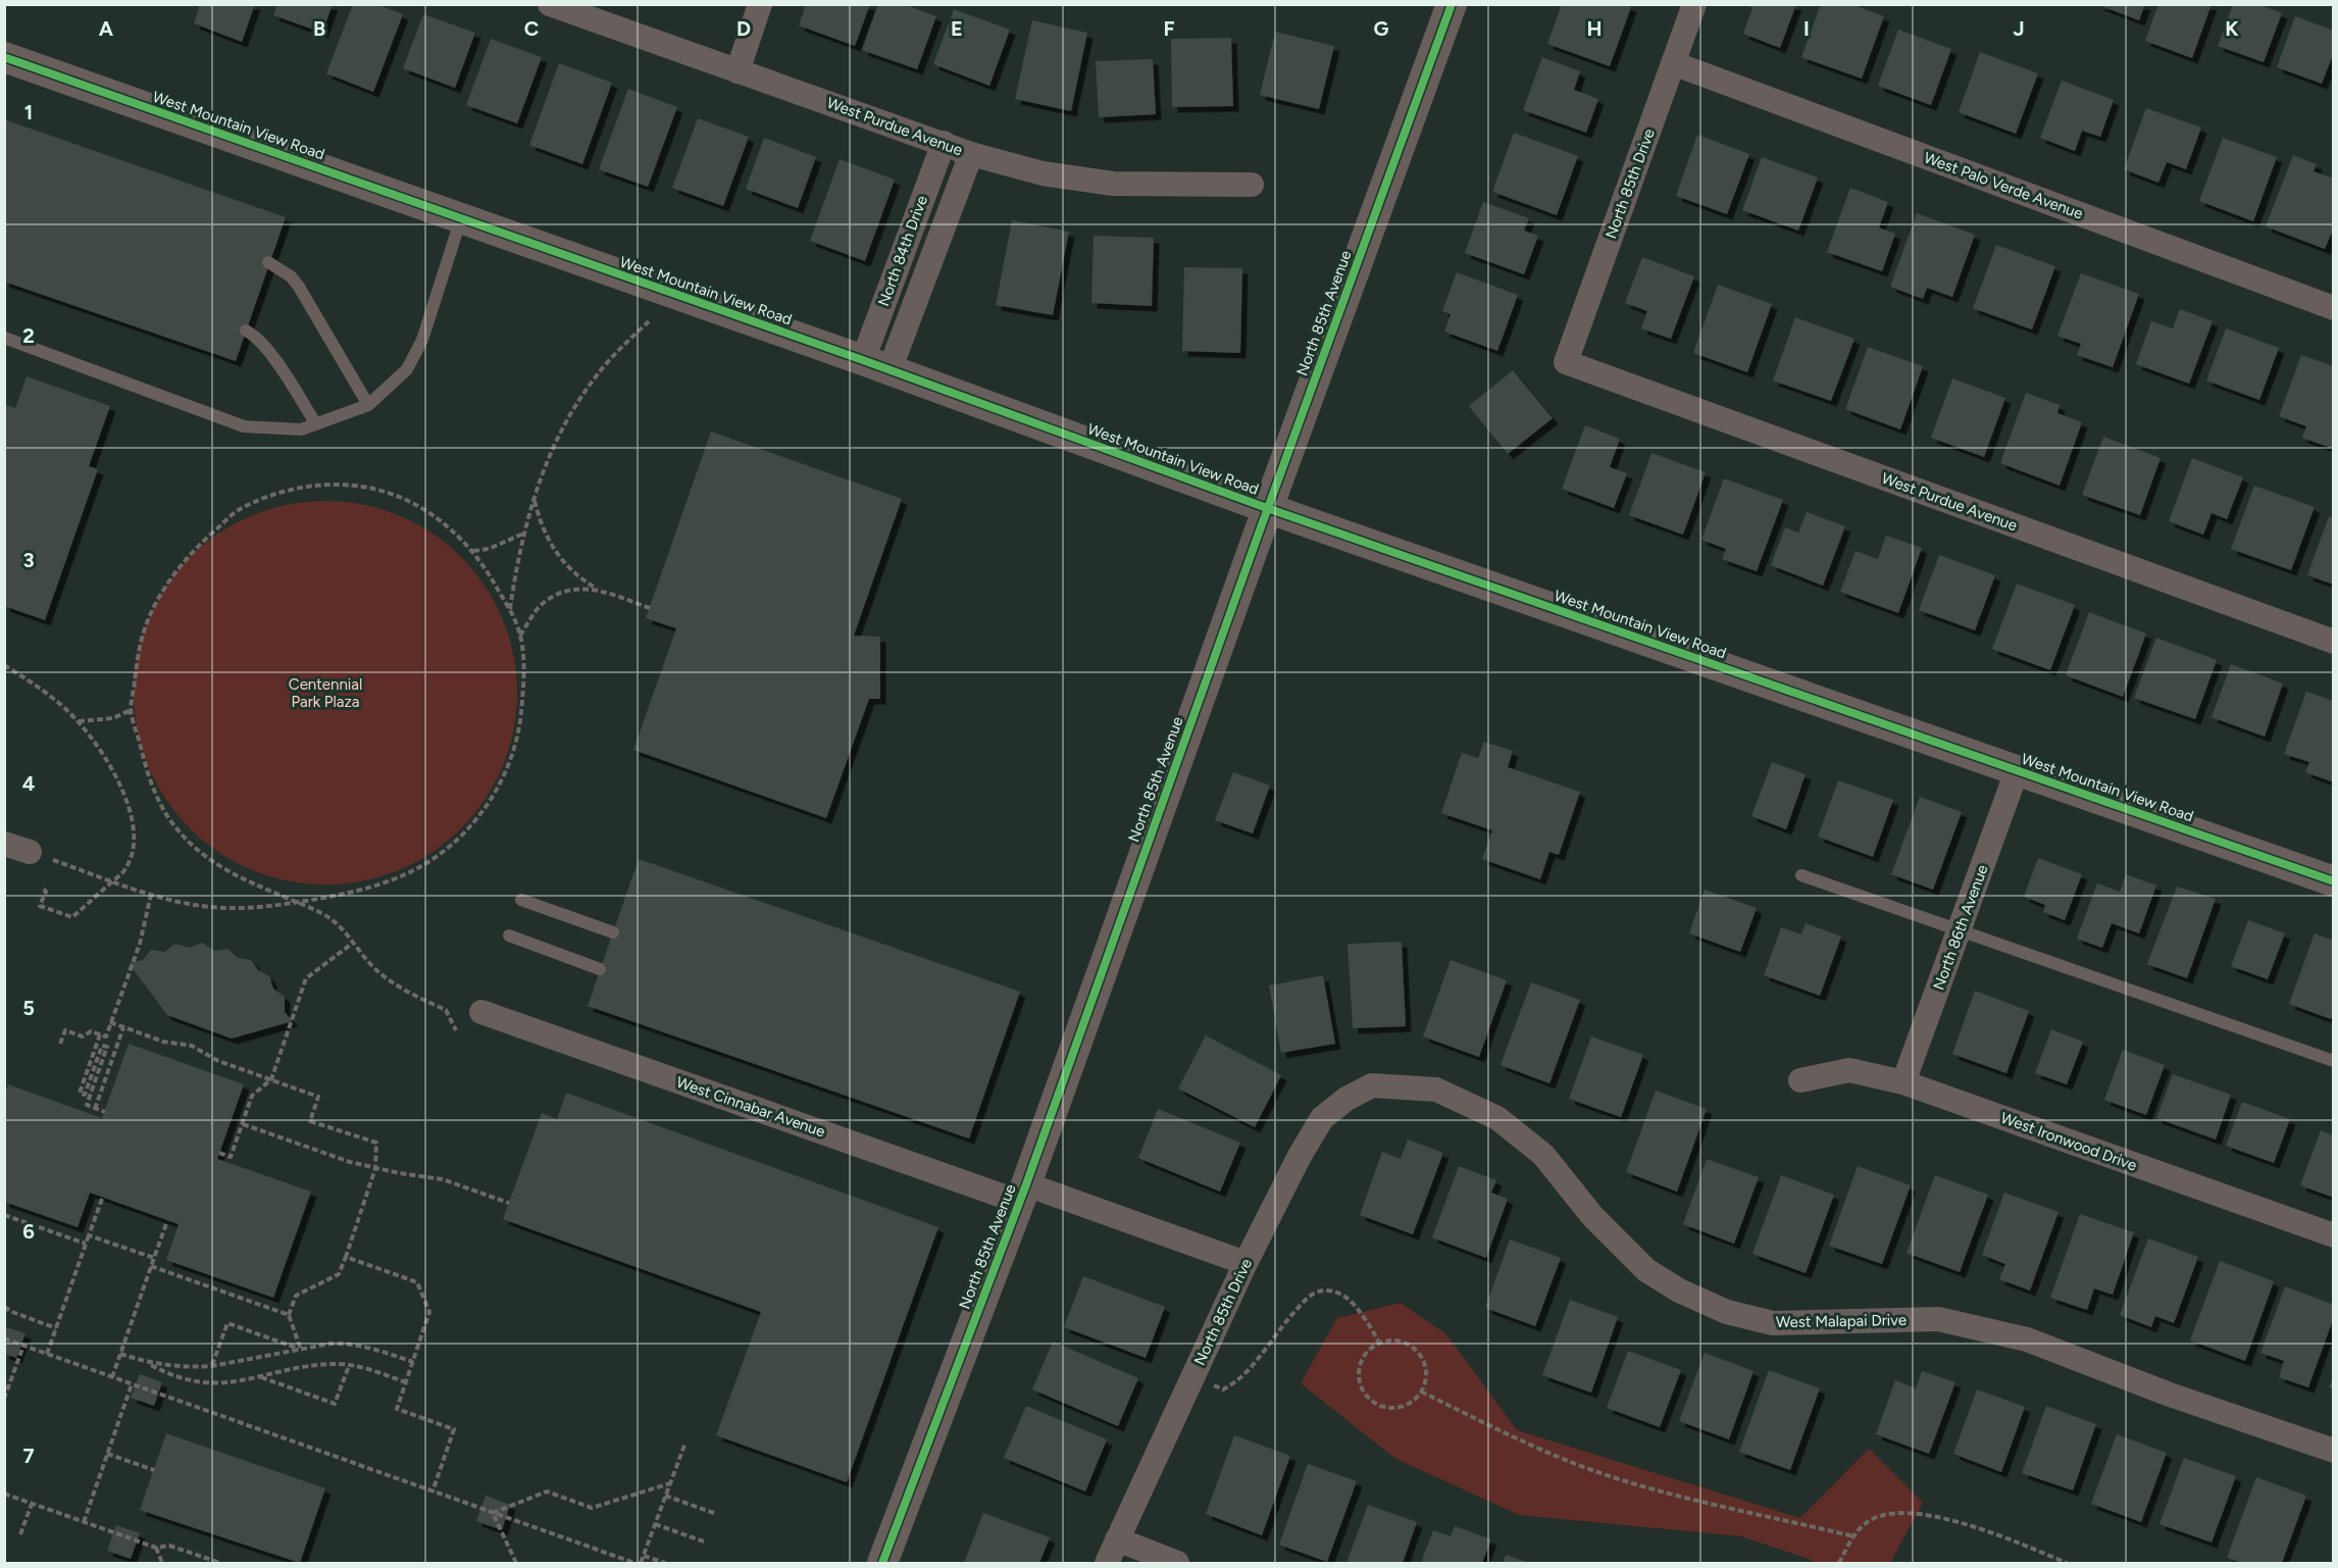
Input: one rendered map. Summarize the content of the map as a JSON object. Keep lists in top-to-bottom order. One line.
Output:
{"streets":{"street":["West Mountain View Road","West Purdue Avenue","North 85th Drive","West Palo Verde Avenue","North 84th Drive","North 85th Avenue","North 86th Avenue","West Cinnabar Avenue","West Ironwood Drive","West Malapai Drive"]},"crossings":[["West Mountain View Road","North 84th Drive"],["West Mountain View Road","North 85th Avenue"],["West Mountain View Road","North 86th Avenue"],["West Purdue Avenue","North 85th Drive"],["West Purdue Avenue","North 84th Drive"],["North 85th Drive","West Palo Verde Avenue"],["North 85th Drive","West Cinnabar Avenue"],["North 85th Drive","West Malapai Drive"],["North 85th Avenue","West Cinnabar Avenue"],["North 86th Avenue","West Ironwood Drive"]],"parks":["Centennial Park Plaza"],"grid":{"columns":["A","B","C","D","E","F","G","H","I","J","K"],"rows":["1","2","3","4","5","6","7"]}}
